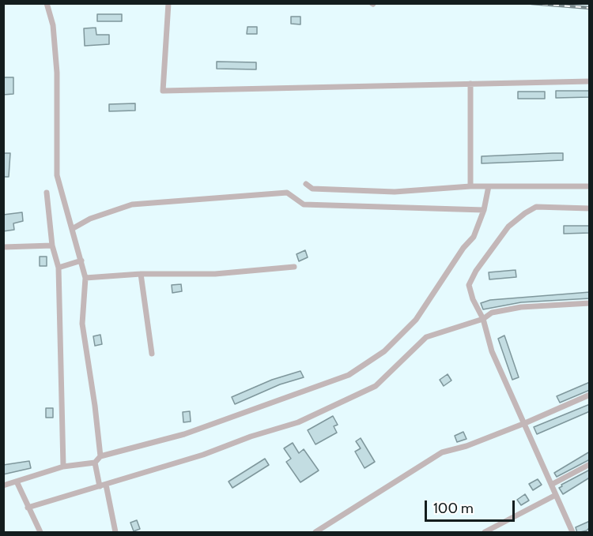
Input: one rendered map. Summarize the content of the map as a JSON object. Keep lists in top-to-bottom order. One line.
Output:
{"scale_bar":"100 m"}
